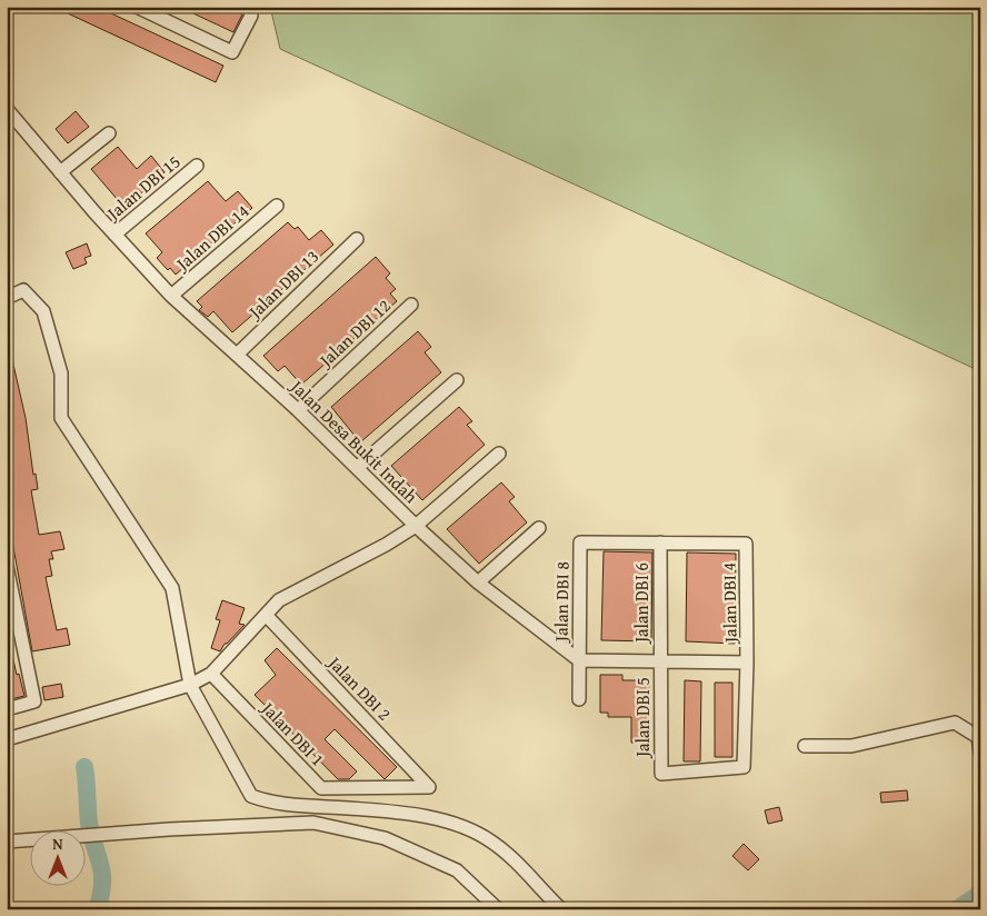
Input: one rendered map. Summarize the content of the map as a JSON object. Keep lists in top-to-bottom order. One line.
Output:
{"streets":{"street":["Jalan DBI 15","Jalan DBI 14","Jalan DBI 13","Jalan DBI 12","Jalan Desa Bukit Indah","Jalan DBI 8","Jalan DBI 6","Jalan DBI 4","Jalan DBI 2","Jalan DBI 5","Jalan DBI 1"]},"crossings":[["Jalan DBI 15","Jalan Desa Bukit Indah"],["Jalan DBI 14","Jalan Desa Bukit Indah"],["Jalan DBI 13","Jalan Desa Bukit Indah"],["Jalan DBI 12","Jalan Desa Bukit Indah"],["Jalan Desa Bukit Indah","Jalan DBI 8"],["Jalan DBI 8","Jalan DBI 6"],["Jalan DBI 8","Jalan DBI 4"],["Jalan DBI 6","Jalan DBI 4"],["Jalan DBI 6","Jalan DBI 5"],["Jalan DBI 4","Jalan DBI 5"],["Jalan DBI 2","Jalan DBI 1"]],"north":"top"}
